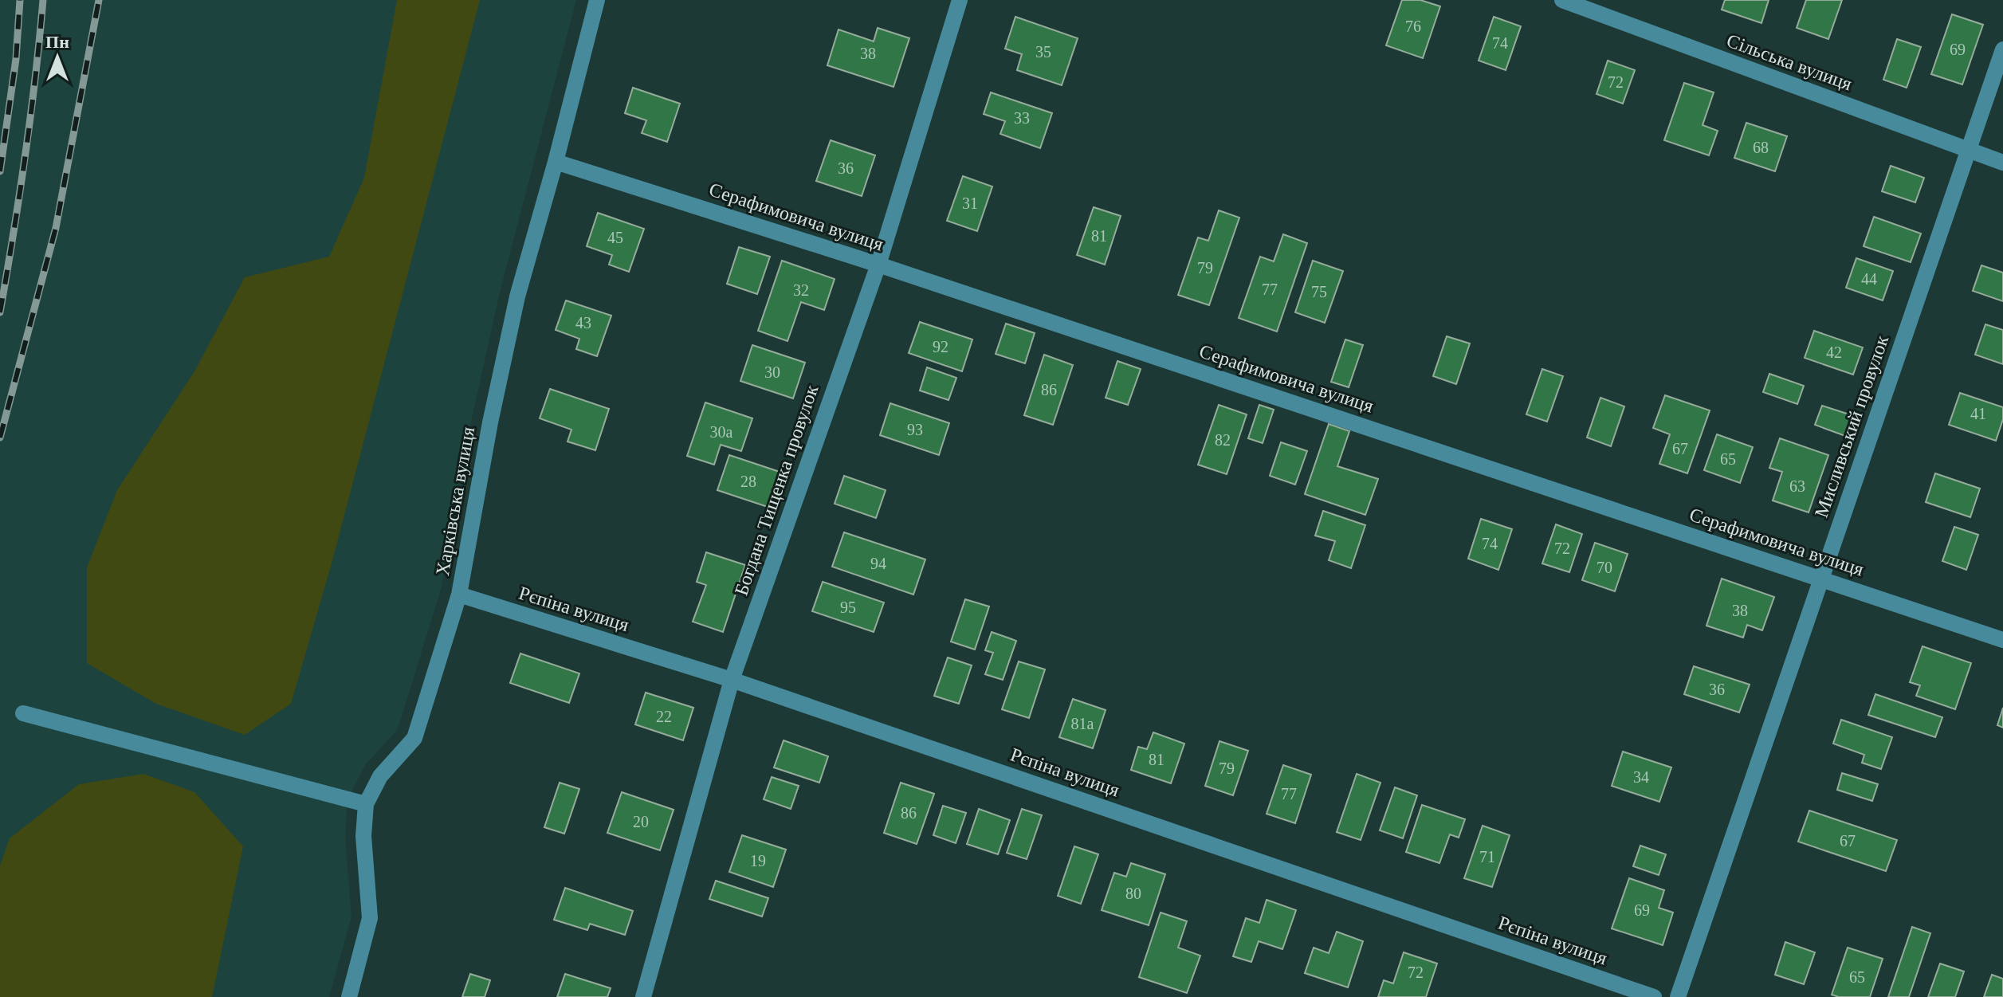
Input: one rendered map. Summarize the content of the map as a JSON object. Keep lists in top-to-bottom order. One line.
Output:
{"streets":{"street":["Сільська вулиця","Серафимовича вулиця","Мисливський провулок","Богдана Тищенка провулок","Харківська вулиця","Рєпіна вулиця"]},"crossings":[["Сільська вулиця","Мисливський провулок"],["Серафимовича вулиця","Мисливський провулок"],["Серафимовича вулиця","Богдана Тищенка провулок"],["Серафимовича вулиця","Харківська вулиця"],["Богдана Тищенка провулок","Рєпіна вулиця"],["Харківська вулиця","Рєпіна вулиця"]],"house_numbers":["76","74","69","35","38","72","33","68","36","31","81","45","79","44","77","32","75","43","92","42","30","86","41","93","30а","82","67","65","28","63","74","72","94","70","95","38","36","22","81а","81","79","34","77","86","20","67","71","19","80","69","72","65"],"north":"top"}
